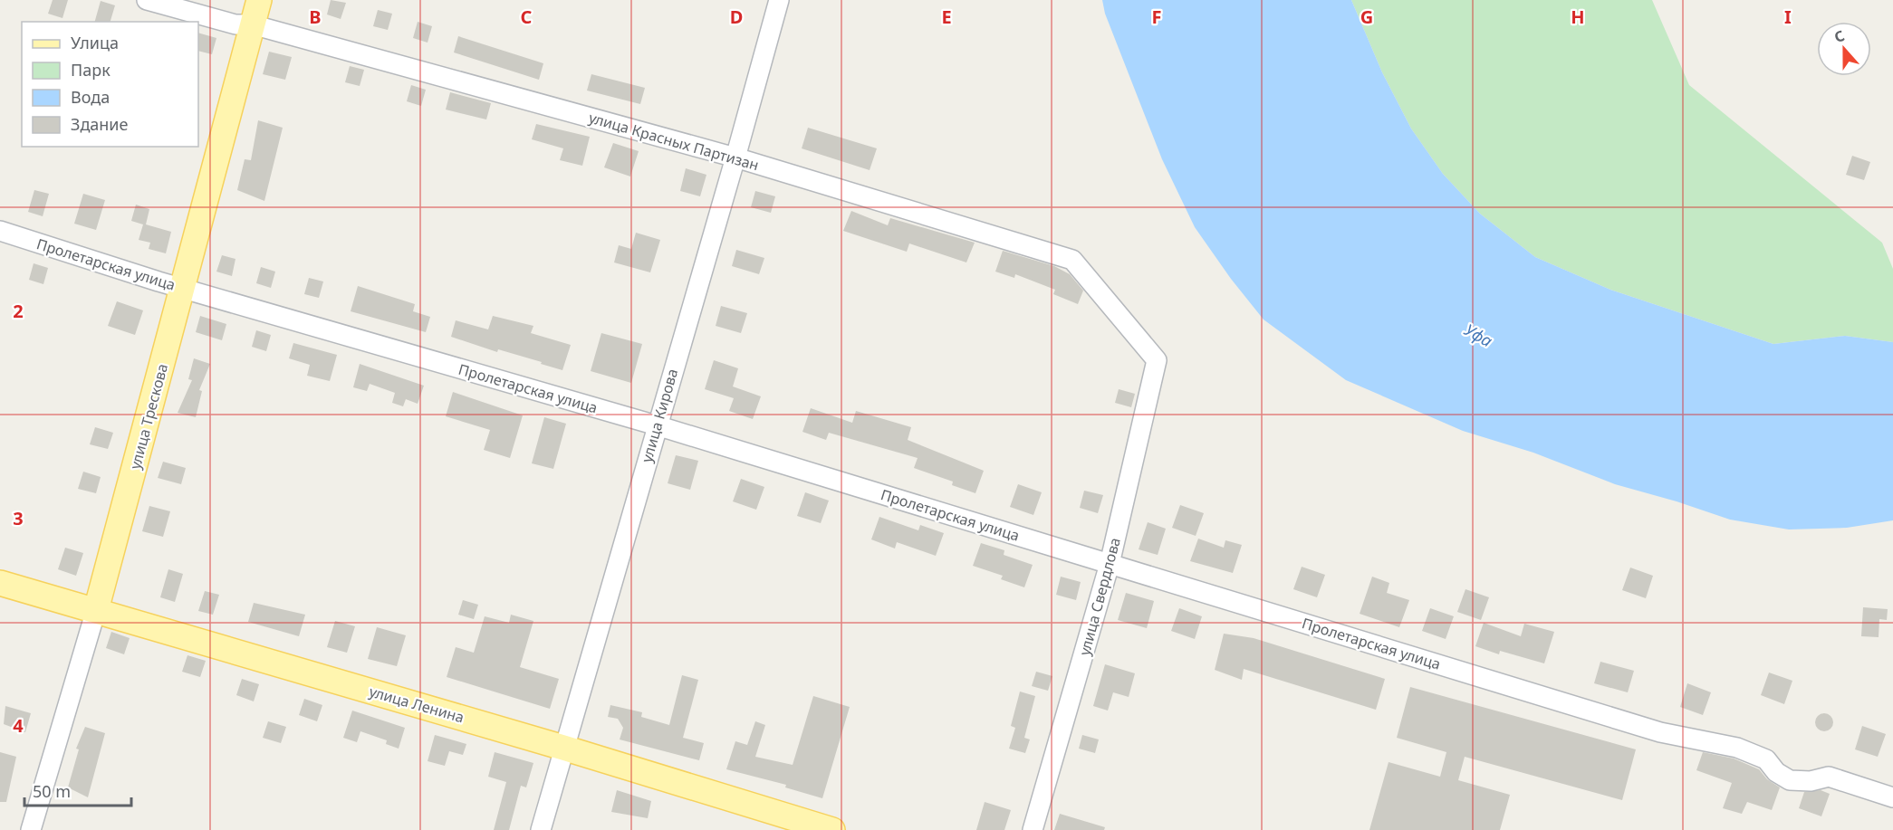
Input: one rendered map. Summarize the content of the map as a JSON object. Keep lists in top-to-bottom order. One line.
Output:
{"streets":{"main road":["улица Трескова","улица Ленина"],"street":["улица Красных Партизан","Пролетарская улица","улица Кирова","улица Свердлова"]},"crossings":[["улица Красных Партизан","улица Кирова"],["улица Красных Партизан","улица Трескова"],["улица Красных Партизан","улица Свердлова"],["Пролетарская улица","улица Кирова"],["Пролетарская улица","улица Трескова"],["Пролетарская улица","улица Свердлова"],["улица Кирова","улица Ленина"],["улица Трескова","улица Ленина"]],"water":["Уфа"],"legend":["Улица","Парк","Вода","Здание"],"scale_bar":"50 m","north":"top","grid":{"columns":["B","C","D","E","F","G","H","I"],"rows":["2","3","4"]}}
